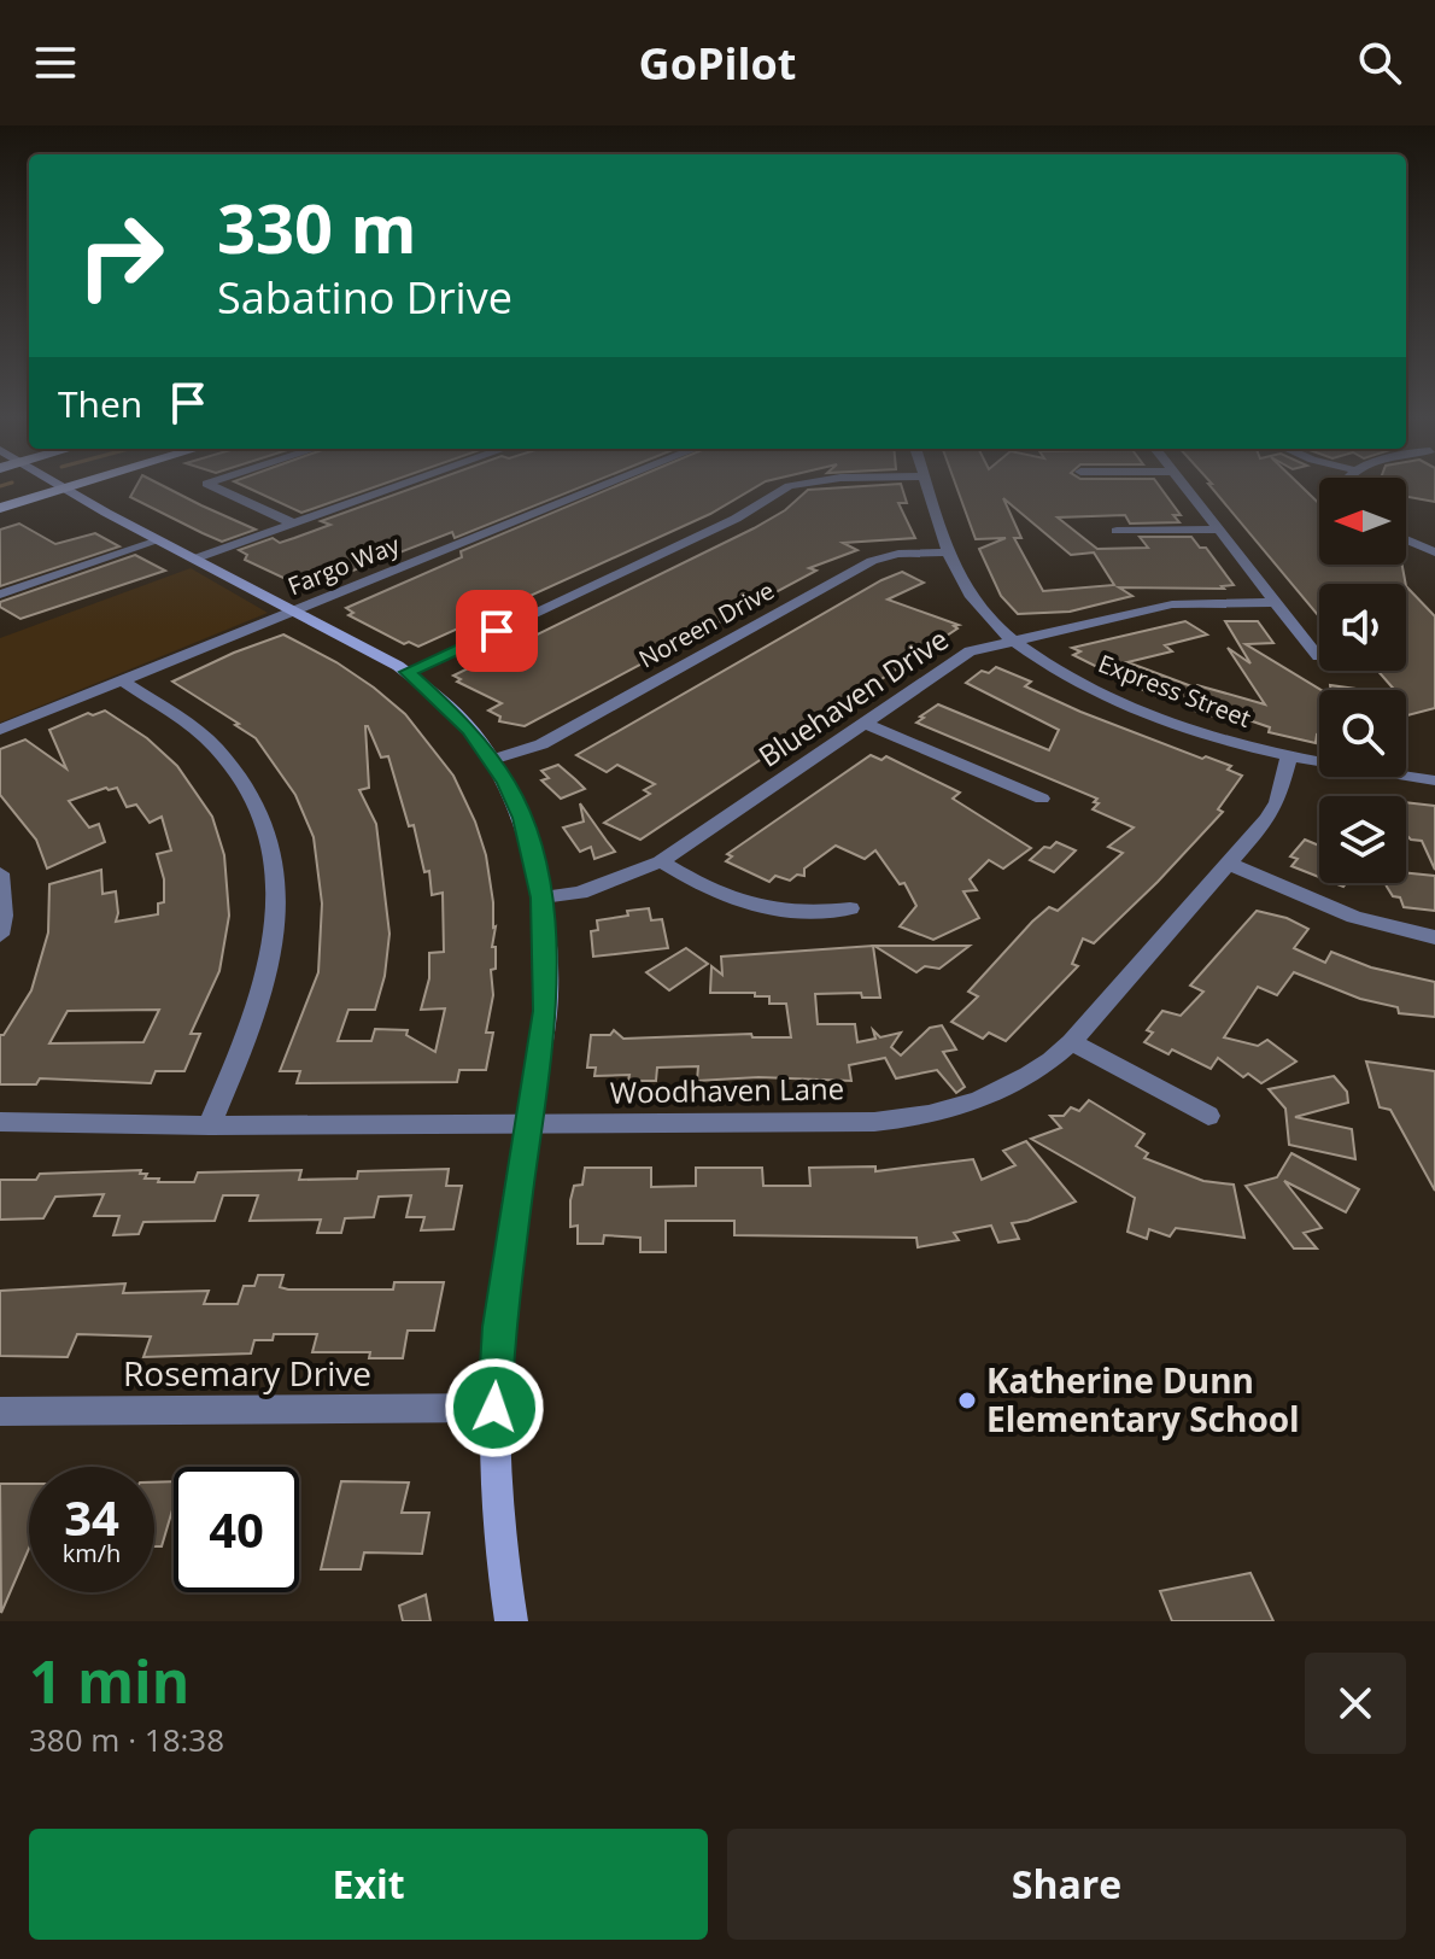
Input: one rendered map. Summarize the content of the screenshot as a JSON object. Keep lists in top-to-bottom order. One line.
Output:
{"streets":{"street":["Fargo Way","Noreen Drive","Express Street","Bluehaven Drive","Woodhaven Lane","Rosemary Drive"]},"crossings":[["Noreen Drive","Express Street"],["Express Street","Bluehaven Drive"],["Express Street","Woodhaven Lane"]],"places":["Katherine Dunn Elementary School"],"north":"left","page":{"header":"GoPilot","turn":["330 m","Sabatino Drive"],"then":"Then","speed":"34 km/h","limit":"40","heading":["1 min","380 m · 18:38"],"buttons":["Exit","Share"]}}
